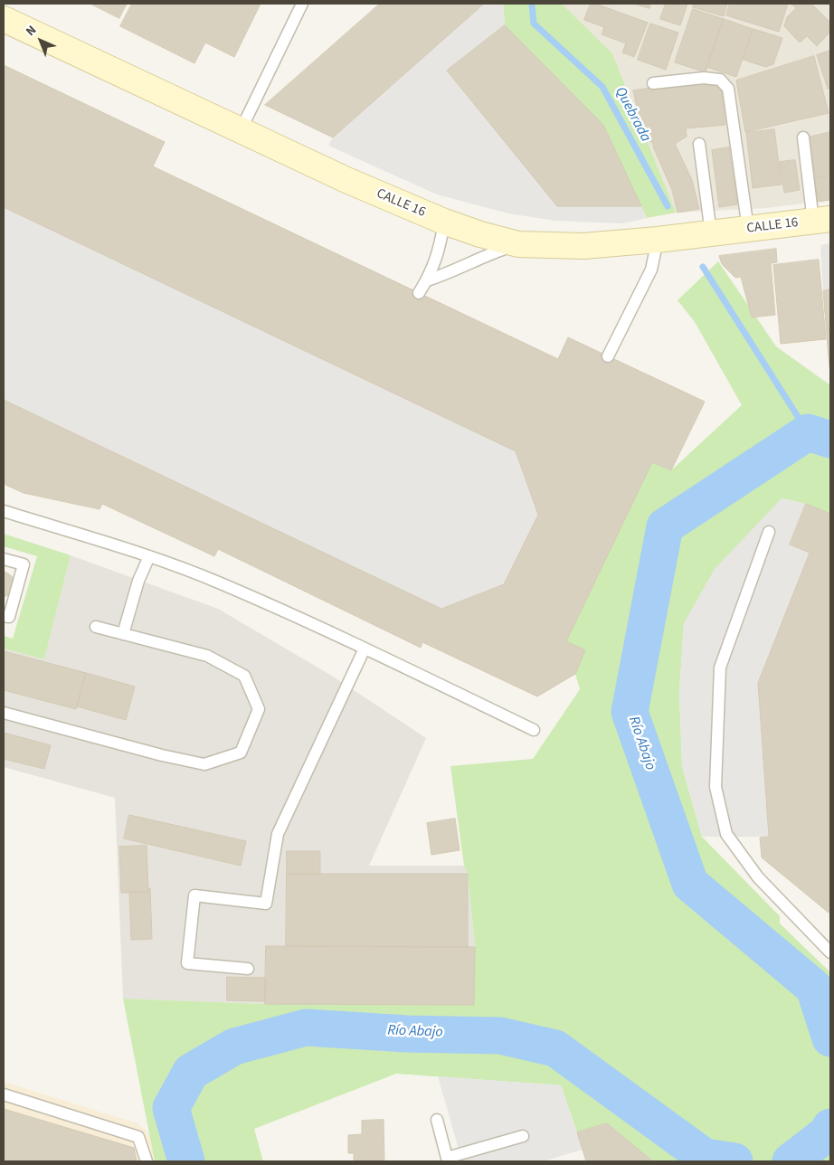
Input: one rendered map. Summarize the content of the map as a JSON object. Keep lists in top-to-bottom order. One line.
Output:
{"streets":{"main road":["CALLE 16"]},"water":["Quebrada","Río Abajo"],"north":"top left"}
